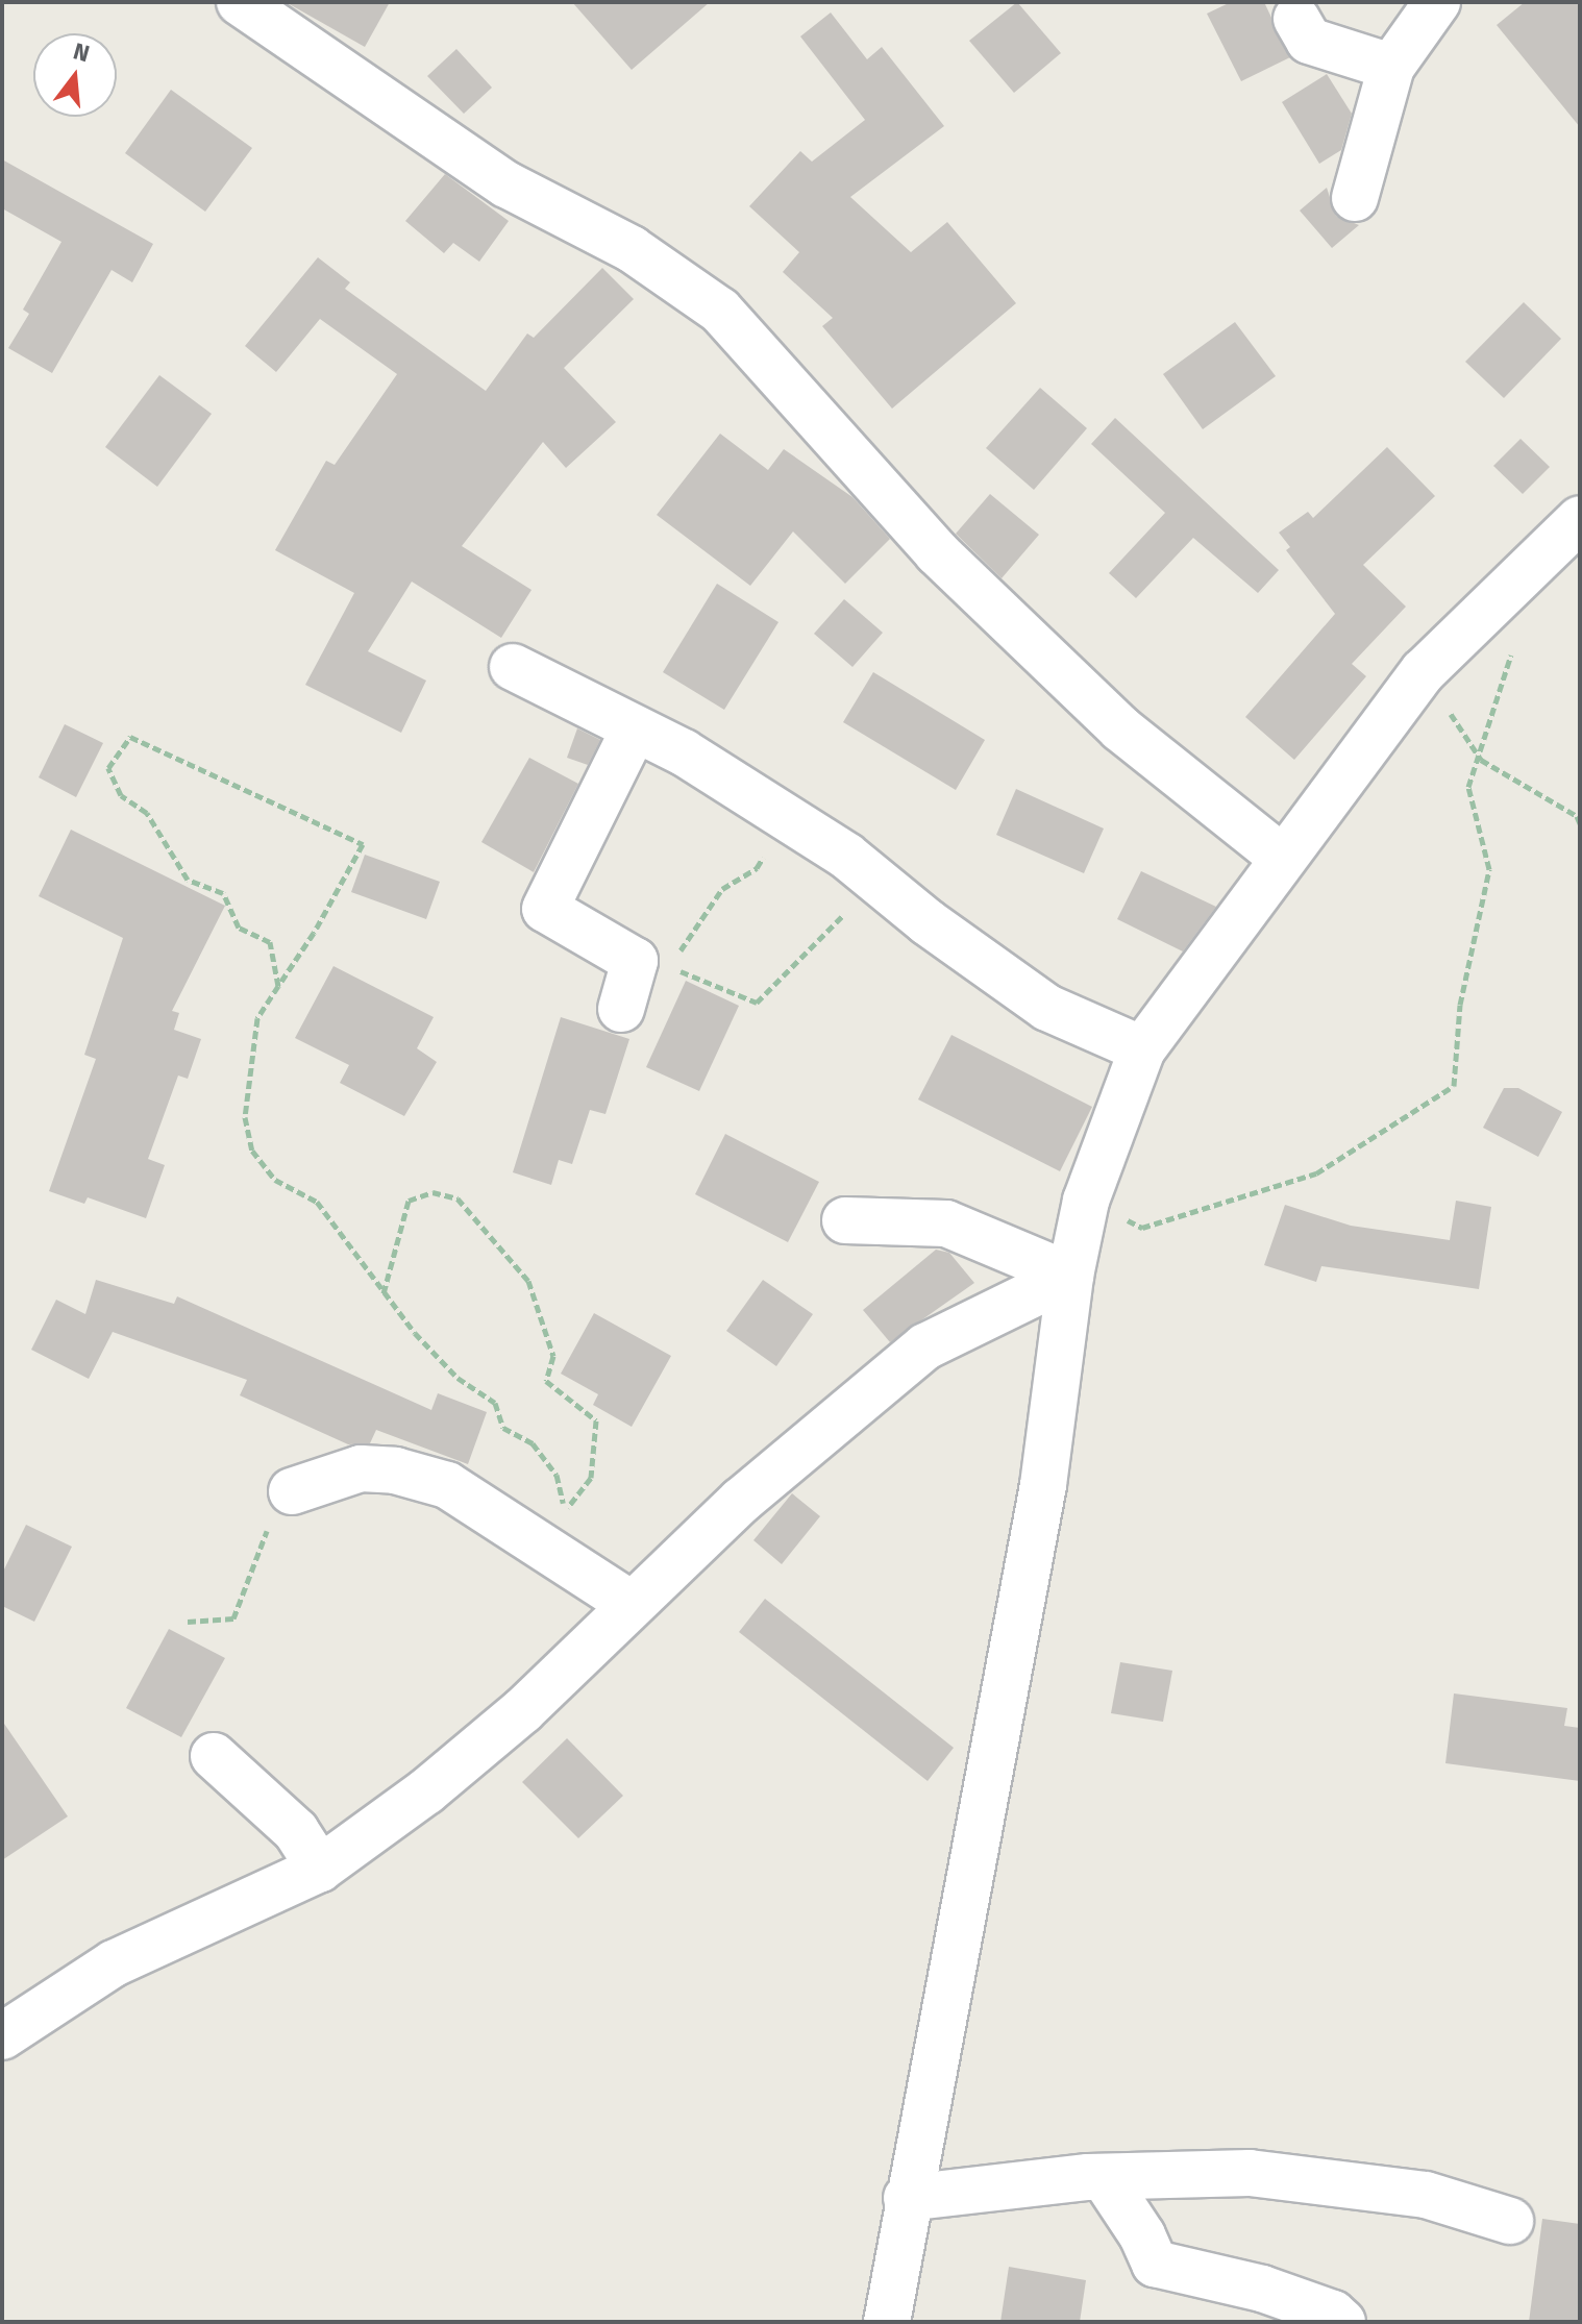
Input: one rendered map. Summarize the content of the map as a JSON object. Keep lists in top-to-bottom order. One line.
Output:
{"north":"top"}
